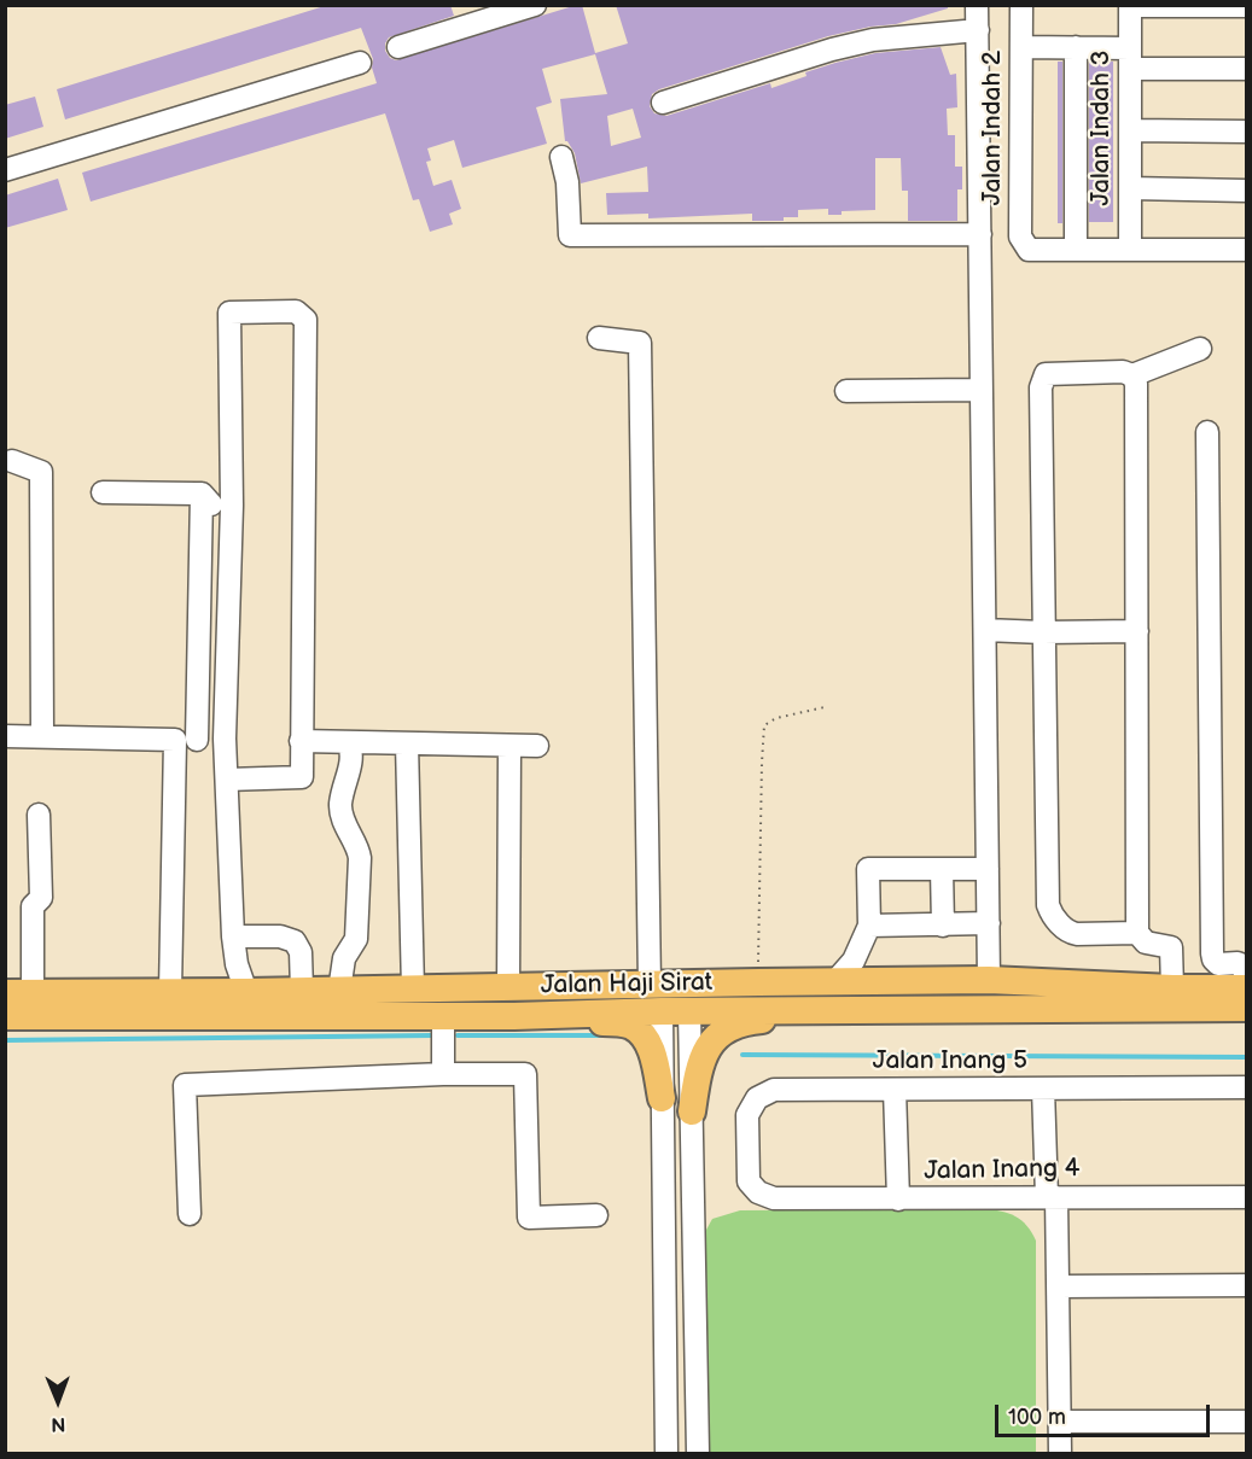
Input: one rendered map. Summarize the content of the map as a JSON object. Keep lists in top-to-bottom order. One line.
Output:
{"streets":{"main road":["Jalan Haji Sirat"],"street":["Jalan Indah 2","Jalan Indah 3","Jalan Inang 5","Jalan Inang 4"]},"crossings":[["Jalan Inang 5","Jalan Inang 4"]],"scale_bar":"100 m","north":"bottom"}
